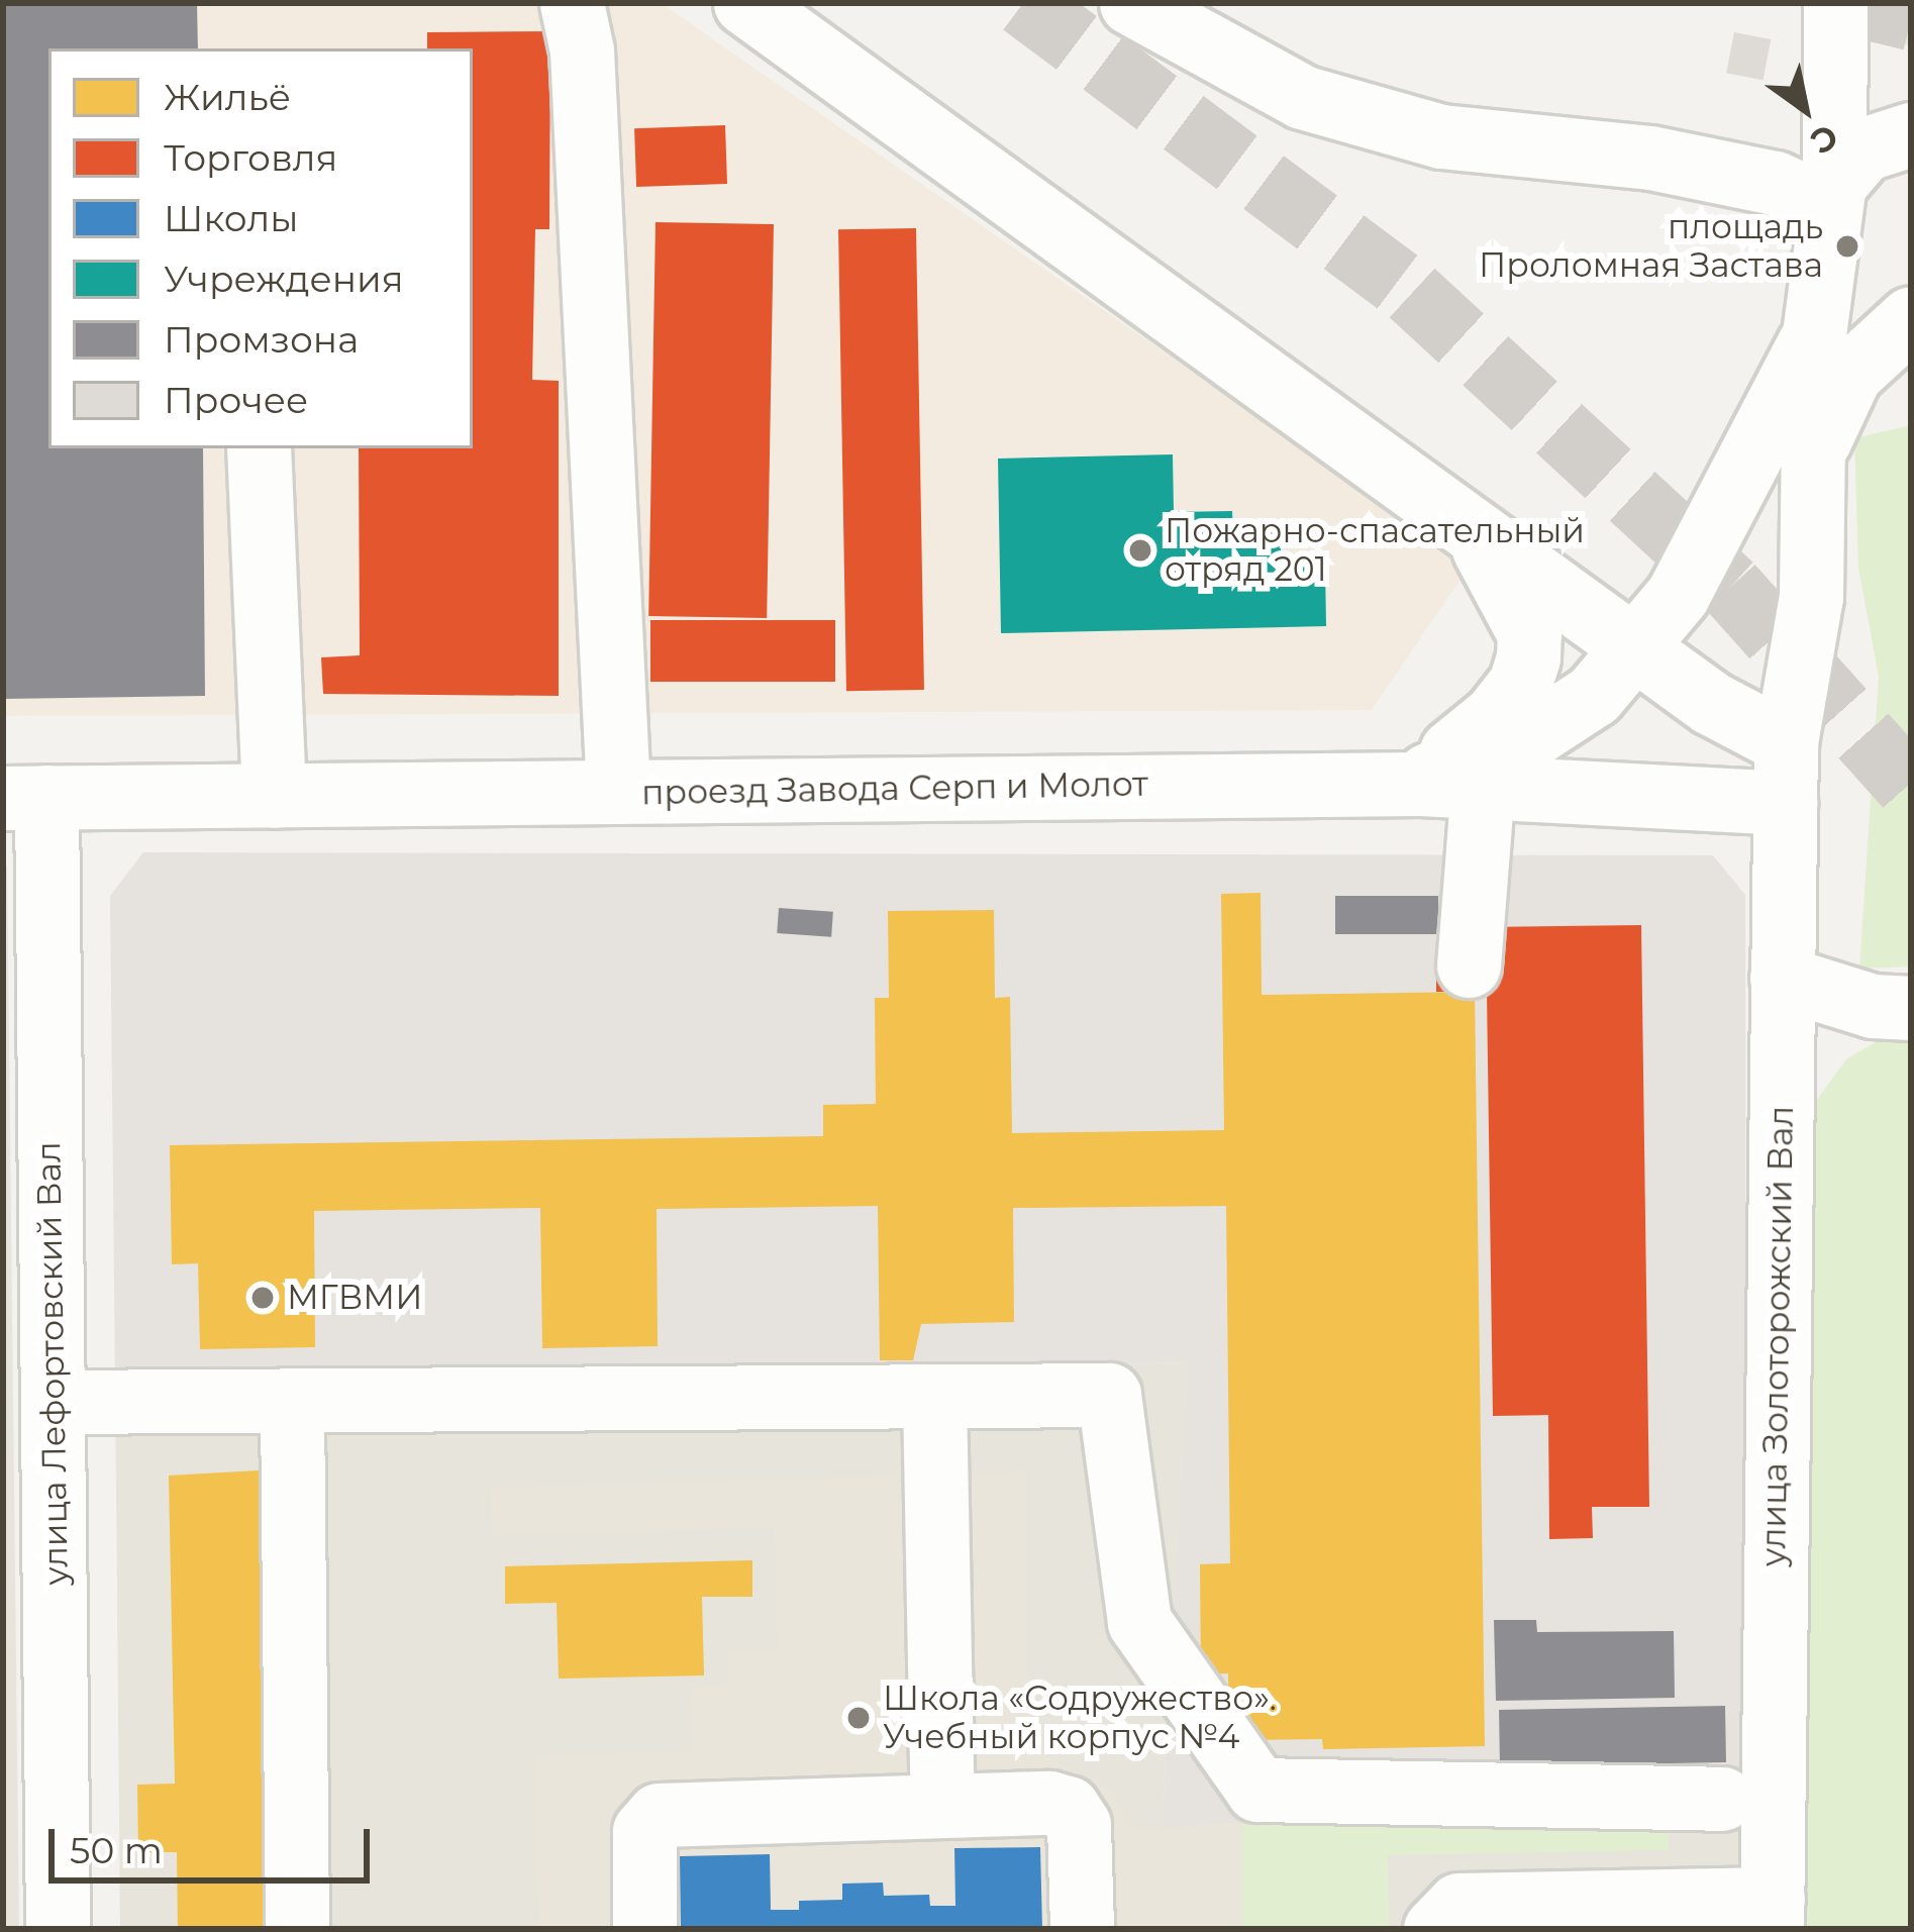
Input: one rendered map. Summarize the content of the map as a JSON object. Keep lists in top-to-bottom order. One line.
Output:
{"streets":{"street":["проезд Завода Серп и Молот","улица Золоторожский Вал","улица Лефортовский Вал"]},"crossings":[["проезд Завода Серп и Молот","улица Золоторожский Вал"],["проезд Завода Серп и Молот","улица Лефортовский Вал"]],"places":["площадь Проломная Застава","Пожарно-спасательный отряд 201","МГВМИ","Школа «Содружество». Учебный корпус №4"],"legend":["Жильё","Торговля","Школы","Учреждения","Промзона","Прочее"],"scale_bar":"50 m","north":"bottom right"}
